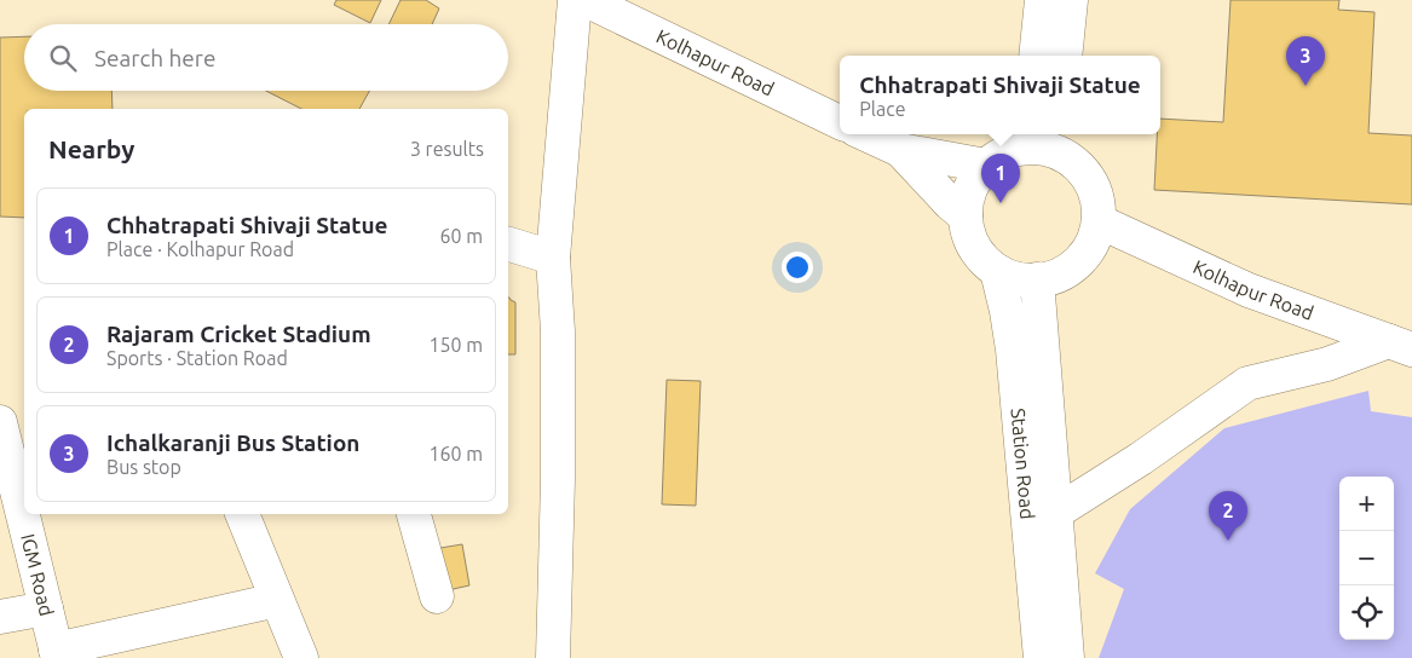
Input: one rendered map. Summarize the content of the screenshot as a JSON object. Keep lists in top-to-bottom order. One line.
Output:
{"streets":{"main road":["Kolhapur Road","Station Road","IGM Road"]},"crossings":[["Kolhapur Road","Station Road"]],"page":{"search":"Search here","pins":["3","1","2"],"popup":["Chhatrapati Shivaji Statue","Place"],"heading":["Nearby","3 results"],"list":[{"mark":"1","name":"Chhatrapati Shivaji Statue","note":"Place · Kolhapur Road","value":"60 m"},{"mark":"2","name":"Rajaram Cricket Stadium","note":"Sports · Station Road","value":"150 m"},{"mark":"3","name":"Ichalkaranji Bus Station","note":"Bus stop","value":"160 m"}],"map_buttons":["+","−"]}}
